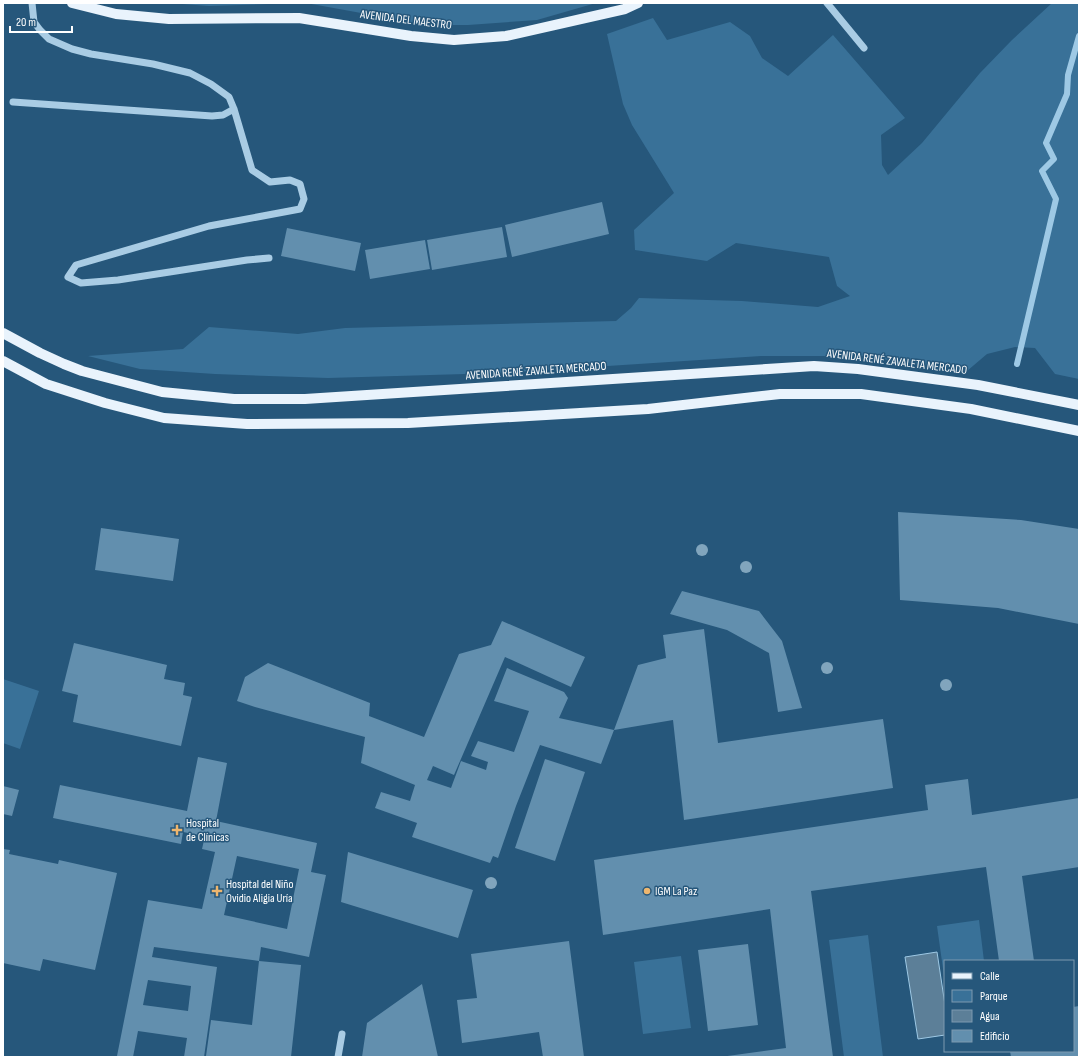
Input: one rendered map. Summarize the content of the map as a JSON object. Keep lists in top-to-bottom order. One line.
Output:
{"streets":{"main road":["AVENIDA DEL MAESTRO","AVENIDA RENÉ ZAVALETA MERCADO"]},"places":{"health":["Hospital de Clínicas","Hospital del Niño Ovidio Aligia Uría"],"other":["IGM La Paz"]},"legend":["Calle","Parque","Agua","Edificio"],"scale_bar":"20 m"}
